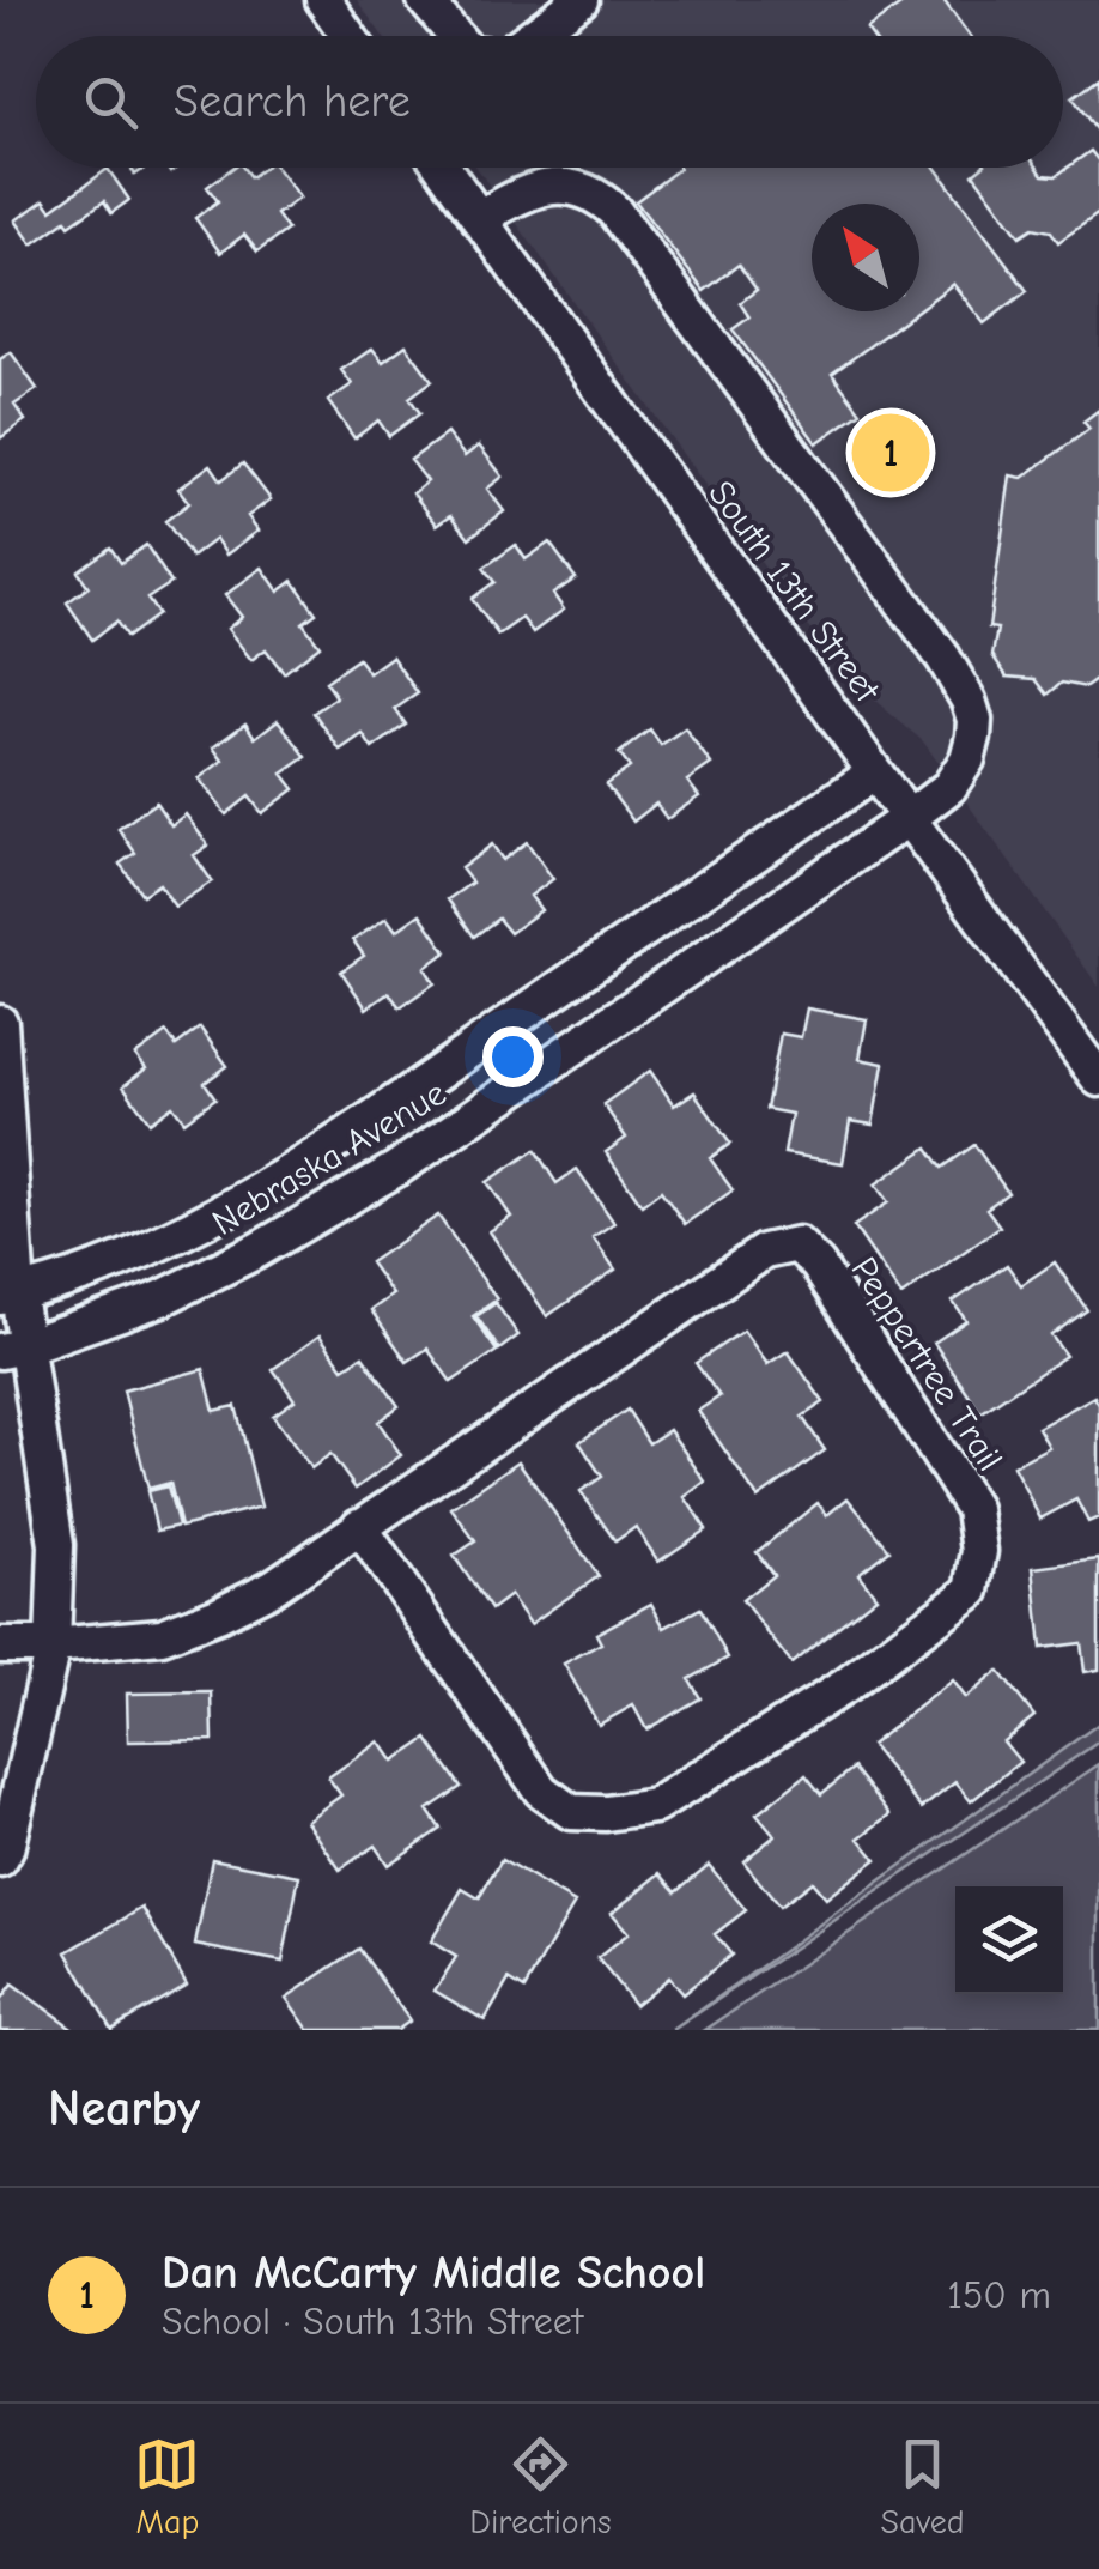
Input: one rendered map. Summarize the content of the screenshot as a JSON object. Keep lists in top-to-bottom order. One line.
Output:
{"streets":{"street":["South 13th Street","Nebraska Avenue","Peppertree Trail"]},"crossings":[["South 13th Street","Nebraska Avenue"]],"north":"top left","page":{"search":"Search here","pins":"1","heading":"Nearby","list":[{"mark":"1","name":"Dan McCarty Middle School","note":"School · South 13th Street","value":"150 m"}],"nav":["Map","Directions","Saved"]}}
